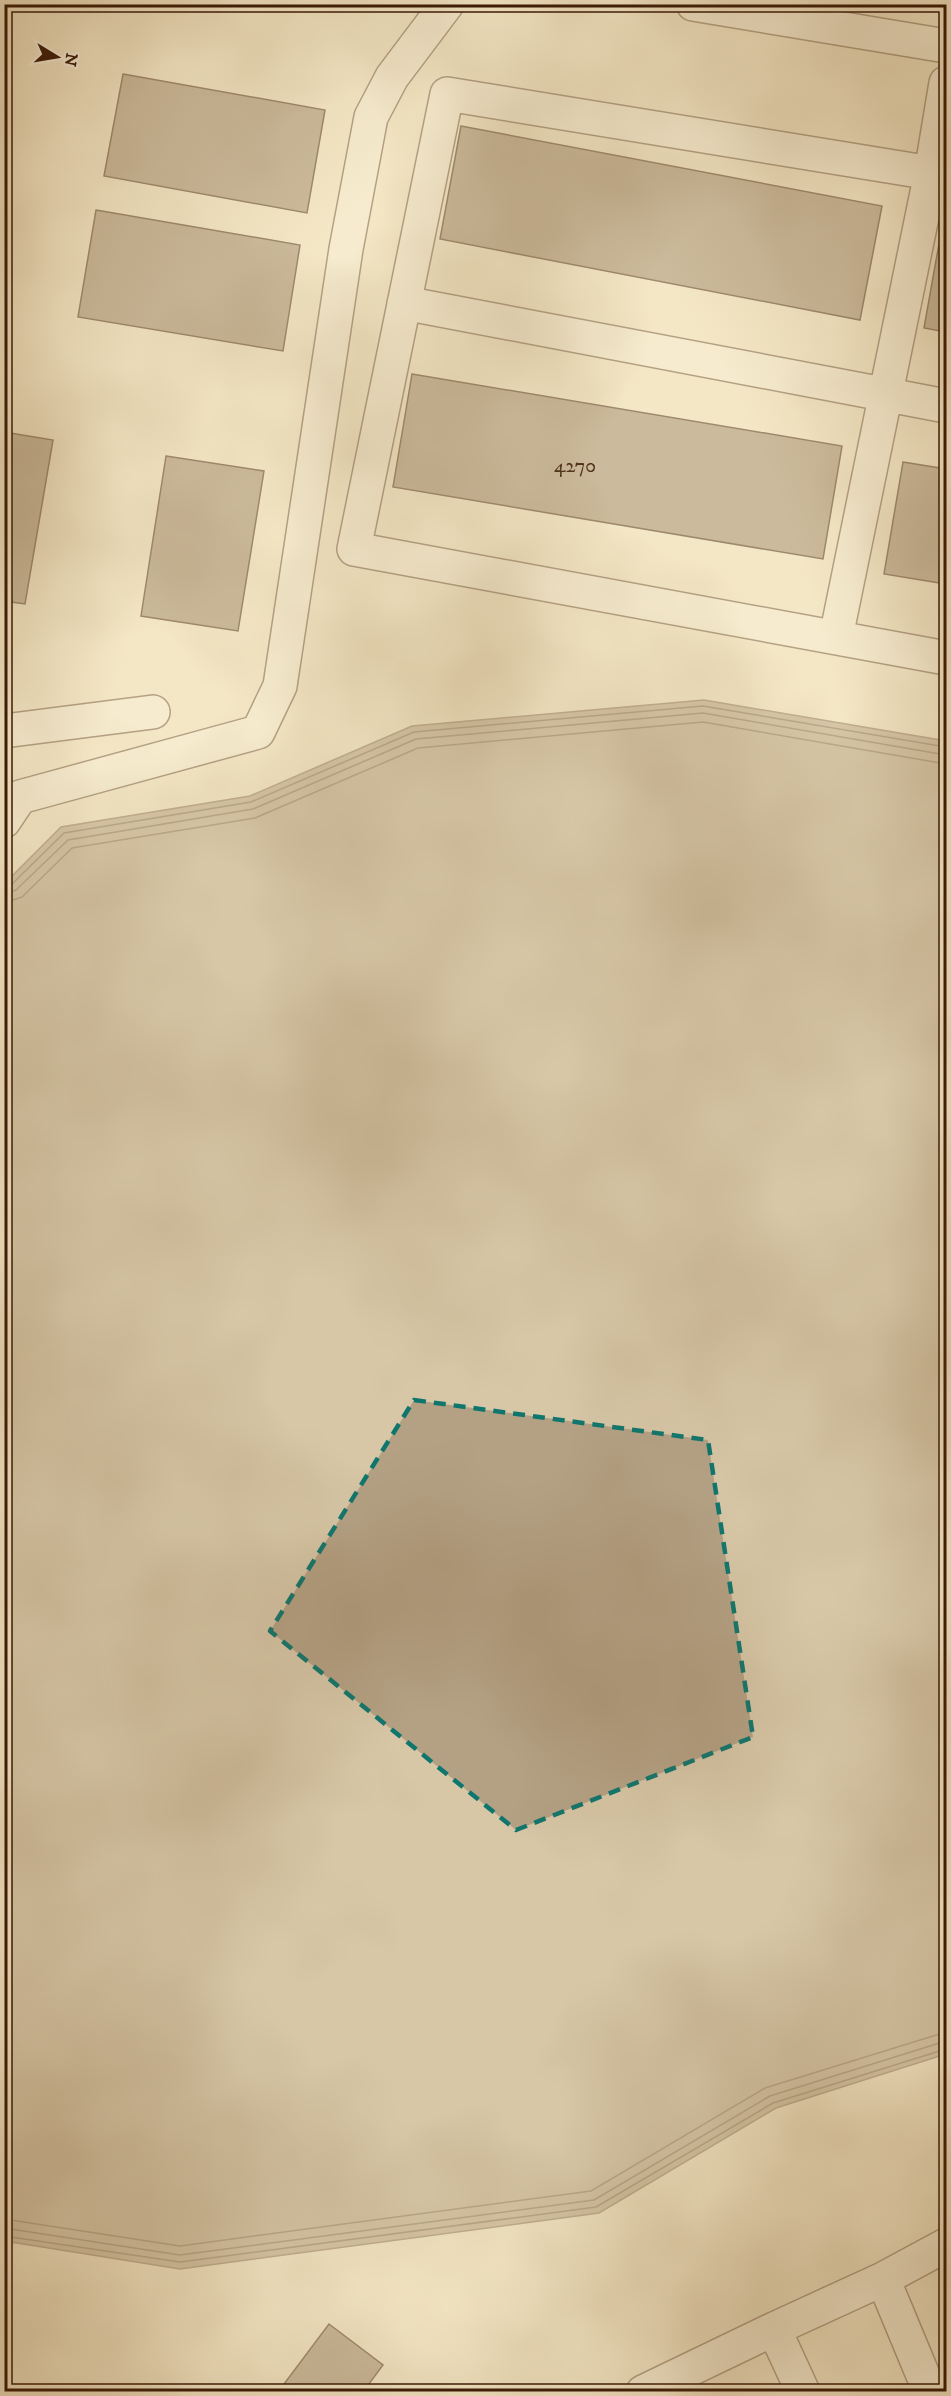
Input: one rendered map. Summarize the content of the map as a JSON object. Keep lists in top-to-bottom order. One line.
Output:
{"house_numbers":["4270"],"north":"right"}
